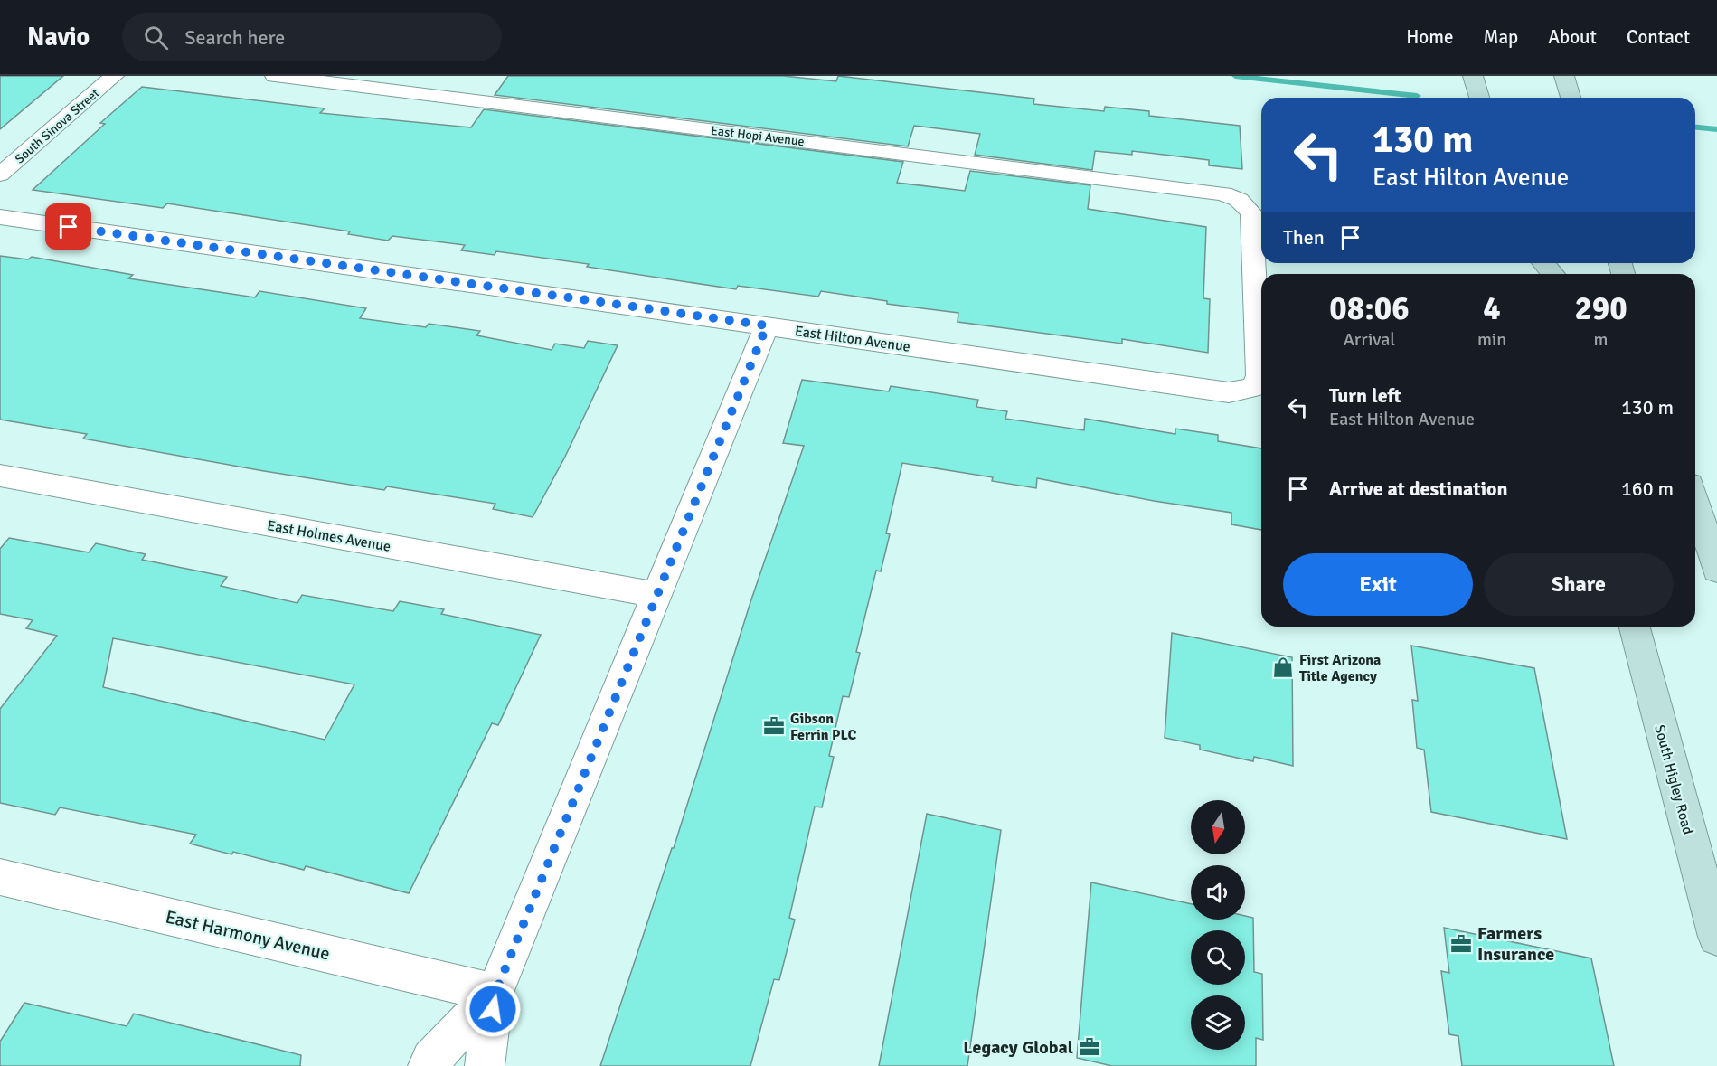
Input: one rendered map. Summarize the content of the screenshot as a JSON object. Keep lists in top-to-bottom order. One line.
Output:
{"streets":{"main road":["South Higley Road"],"street":["South Sinova Street","East Hopi Avenue","East Hilton Avenue","East Holmes Avenue","East Harmony Avenue"]},"crossings":[["East Hopi Avenue","East Hilton Avenue"]],"places":{"shop":["First Arizona Title Agency"],"office":["Gibson Ferrin PLC","Farmers Insurance","Legacy Global"]},"north":"bottom","page":{"header":"Navio","search":"Search here","nav":["Home","Map","About","Contact"],"turn":["130 m","East Hilton Avenue"],"then":"Then","eta":["08:06","Arrival","4","min","290","m"],"list":[{"name":"Turn left","note":"East Hilton Avenue","value":"130 m"},{"name":"Arrive at destination","value":"160 m"}],"buttons":["Exit","Share"]}}
